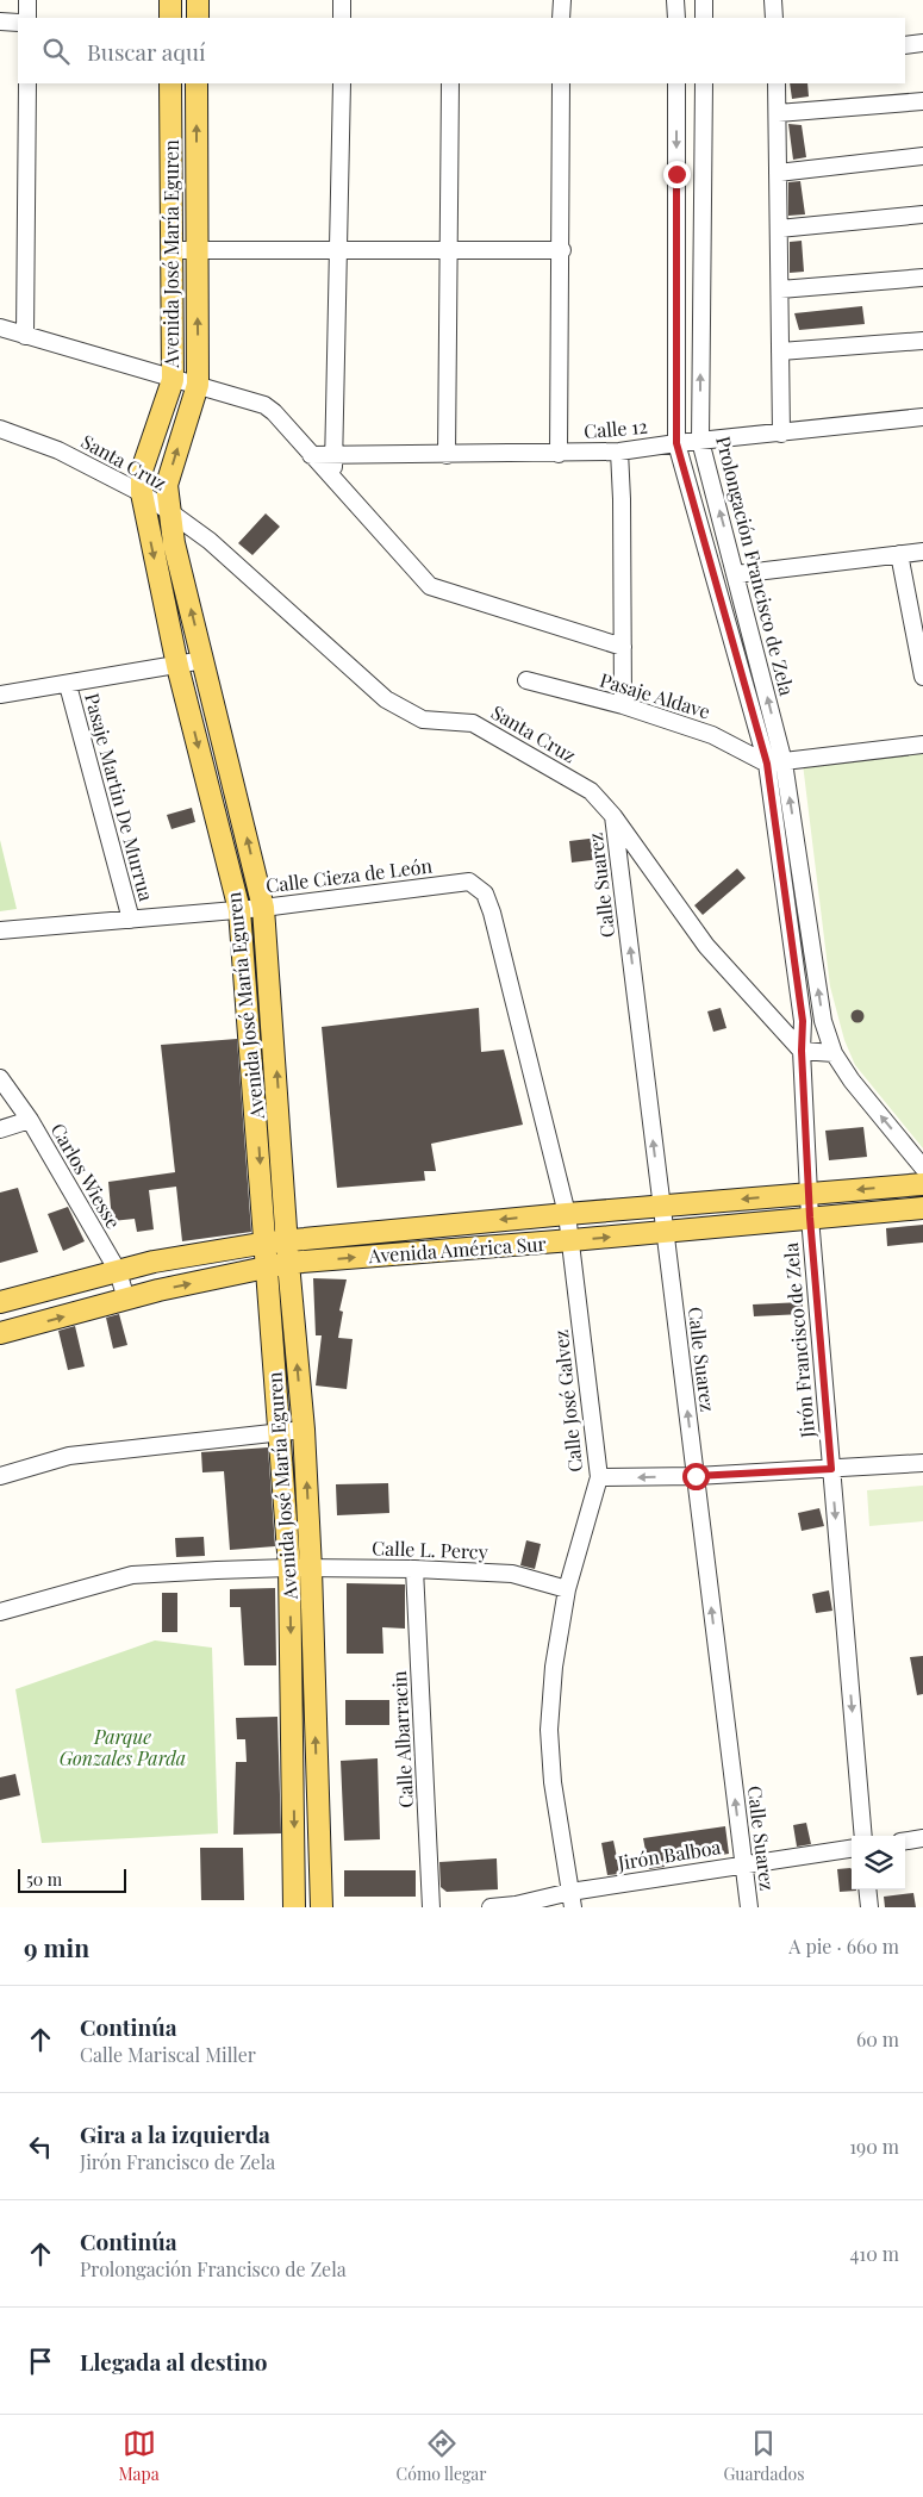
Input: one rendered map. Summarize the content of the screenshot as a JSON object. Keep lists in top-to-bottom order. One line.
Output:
{"streets":{"main road":["Avenida José María Eguren","Avenida América Sur"],"street":["Calle 12","Santa Cruz","Prolongación Francisco de Zela","Pasaje Aldave","Pasaje Martin De Murrua","Calle Cieza de León","Calle Suarez","Carlos Wiesse","Jirón Francisco de Zela","Calle José Galvez","Calle L. Percy","Calle Albarracin","Jirón Balboa"]},"crossings":[["Avenida José María Eguren","Santa Cruz"],["Avenida José María Eguren","Calle Cieza de León"],["Avenida José María Eguren","Avenida América Sur"],["Avenida José María Eguren","Calle L. Percy"],["Calle 12","Prolongación Francisco de Zela"],["Santa Cruz","Prolongación Francisco de Zela"],["Santa Cruz","Calle Suarez"],["Santa Cruz","Jirón Francisco de Zela"],["Prolongación Francisco de Zela","Pasaje Aldave"],["Prolongación Francisco de Zela","Jirón Francisco de Zela"],["Pasaje Martin De Murrua","Calle Cieza de León"],["Calle Cieza de León","Calle José Galvez"],["Calle Suarez","Avenida América Sur"],["Calle Suarez","Jirón Balboa"],["Carlos Wiesse","Avenida América Sur"],["Avenida América Sur","Jirón Francisco de Zela"],["Avenida América Sur","Calle José Galvez"],["Calle José Galvez","Calle L. Percy"],["Calle José Galvez","Jirón Balboa"],["Calle L. Percy","Calle Albarracin"]],"one_way":["Calle Suarez","Jirón Francisco de Zela"],"parks":["Parque Gonzales Parda"],"scale_bar":"50 m","page":{"search":"Buscar aquí","scale":"50 m","heading":["9 min","A pie · 660 m"],"list":[["Continúa","Calle Mariscal Miller","60 m"],["Gira a la izquierda","Jirón Francisco de Zela","190 m"],["Continúa","Prolongación Francisco de Zela","410 m"],"Llegada al destino"],"nav":["Mapa","Cómo llegar","Guardados"]}}
